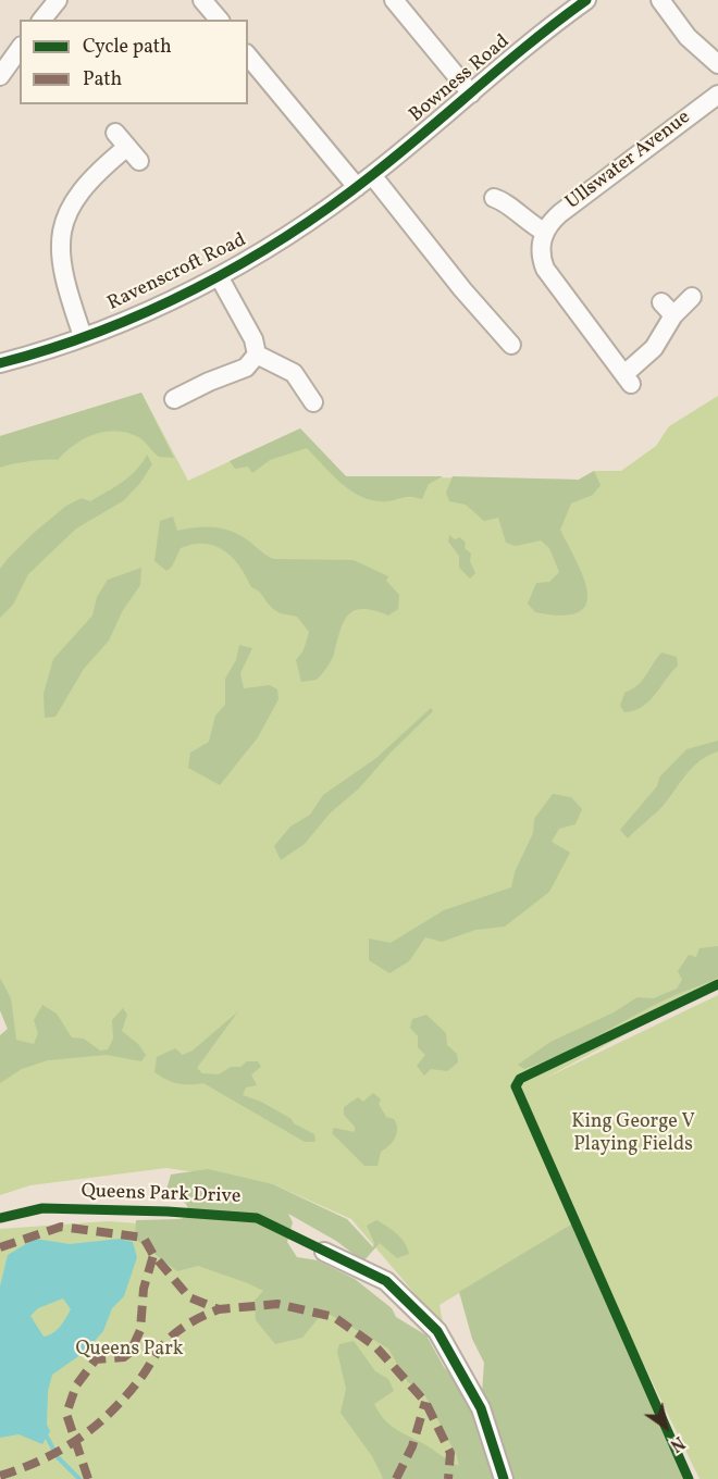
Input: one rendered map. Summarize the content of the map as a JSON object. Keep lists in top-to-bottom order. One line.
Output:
{"streets":{"street":["Bowness Road","Ullswater Avenue","Ravenscroft Road"],"cycle path":["Queens Park Drive"]},"crossings":[["Bowness Road","Ravenscroft Road"]],"parks":["King George V Playing Fields","Queens Park"],"legend":["Cycle path","Path"],"north":"bottom right"}
